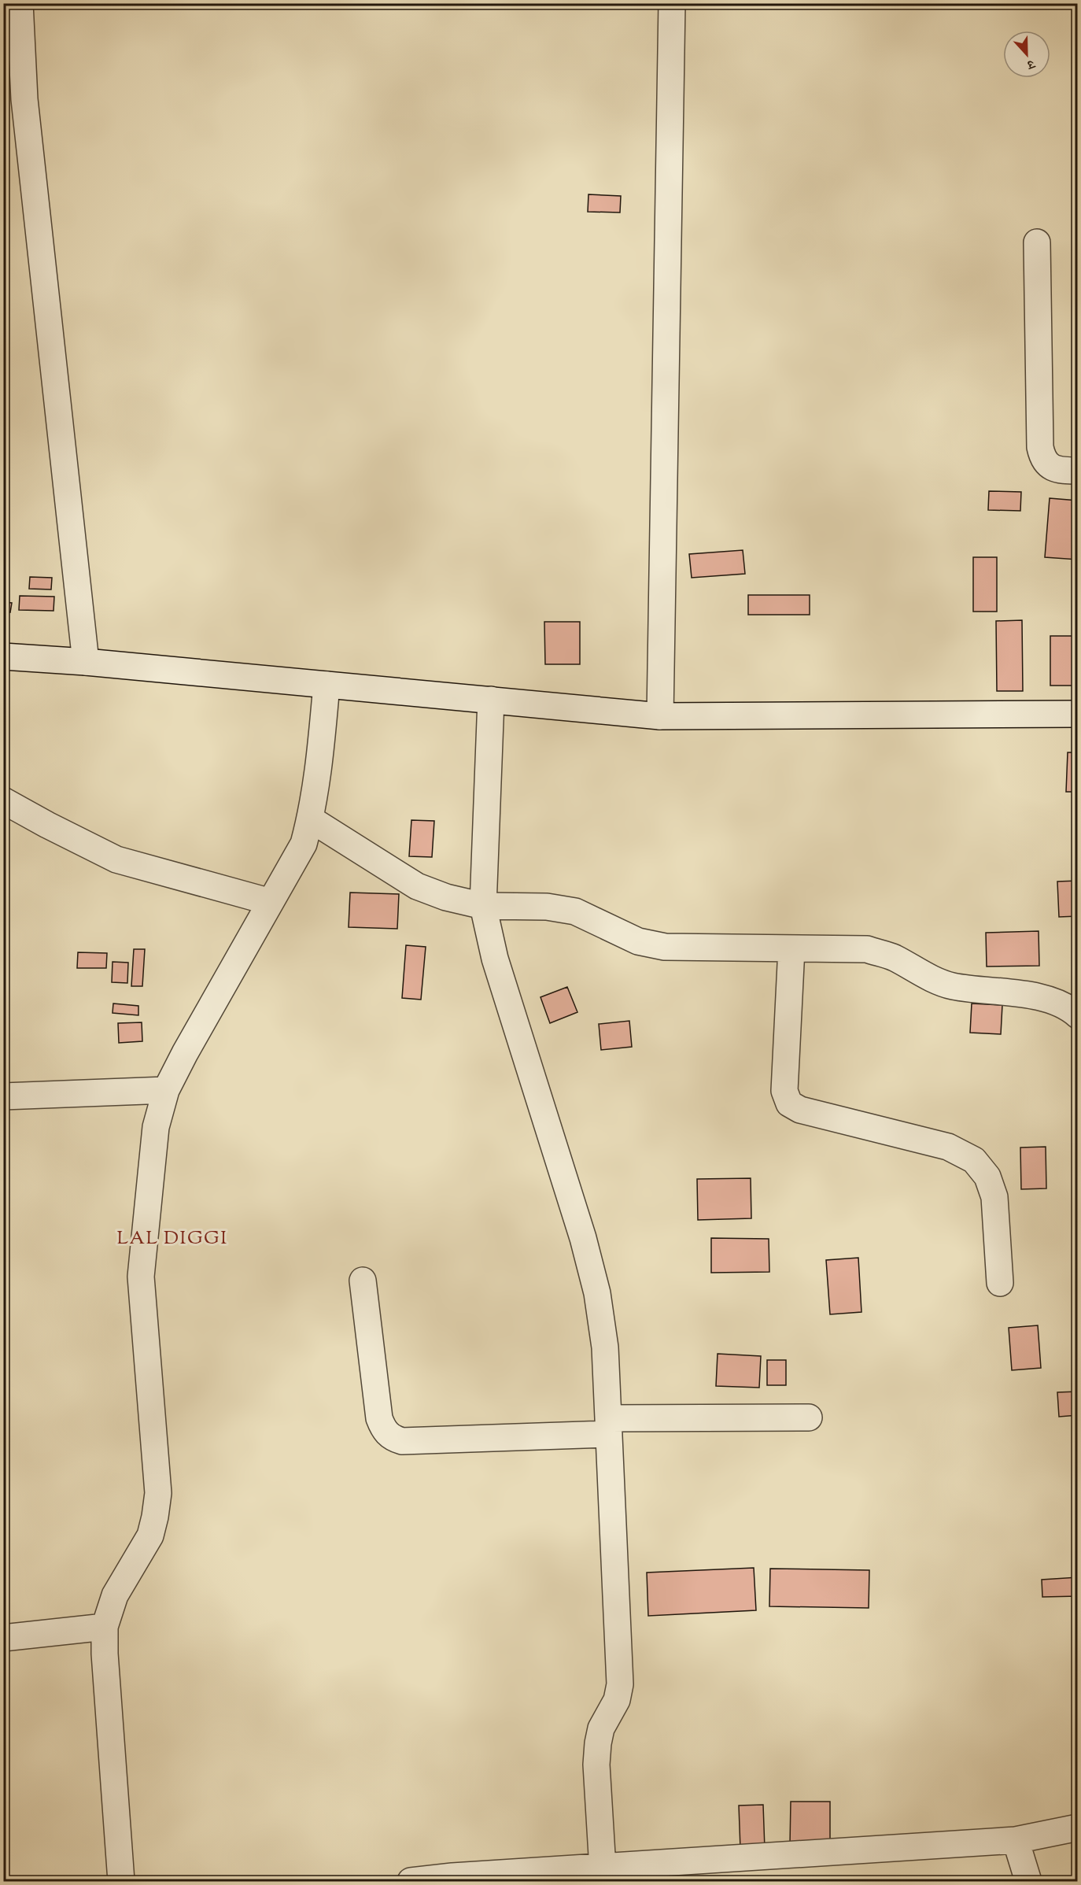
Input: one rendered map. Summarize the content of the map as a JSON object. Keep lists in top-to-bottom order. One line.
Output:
{"districts":["LAL DIGGI"],"north":"bottom"}
